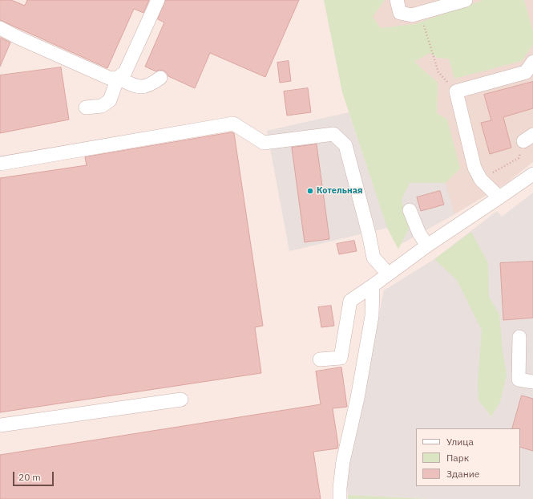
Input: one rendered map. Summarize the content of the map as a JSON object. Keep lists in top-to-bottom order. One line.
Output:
{"places":["Котельная"],"legend":["Улица","Парк","Здание"],"scale_bar":"20 m"}
